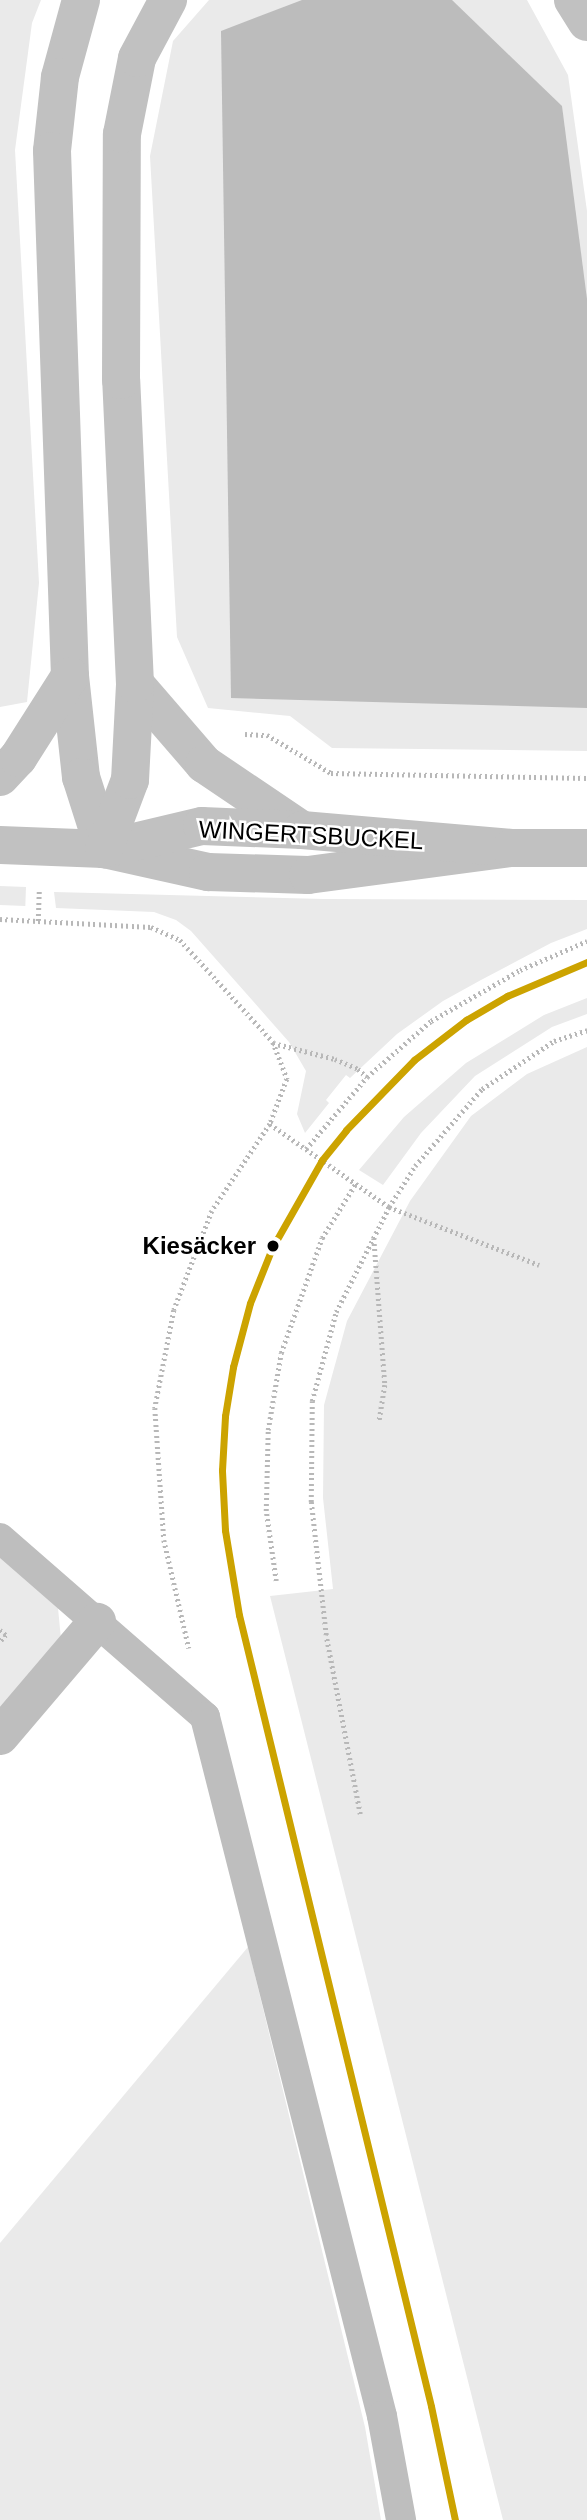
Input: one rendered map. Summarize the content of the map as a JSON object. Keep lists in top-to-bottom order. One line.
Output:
{"streets":{"main road":["WINGERTSBUCKEL"]},"places":["Kiesäcker"]}
